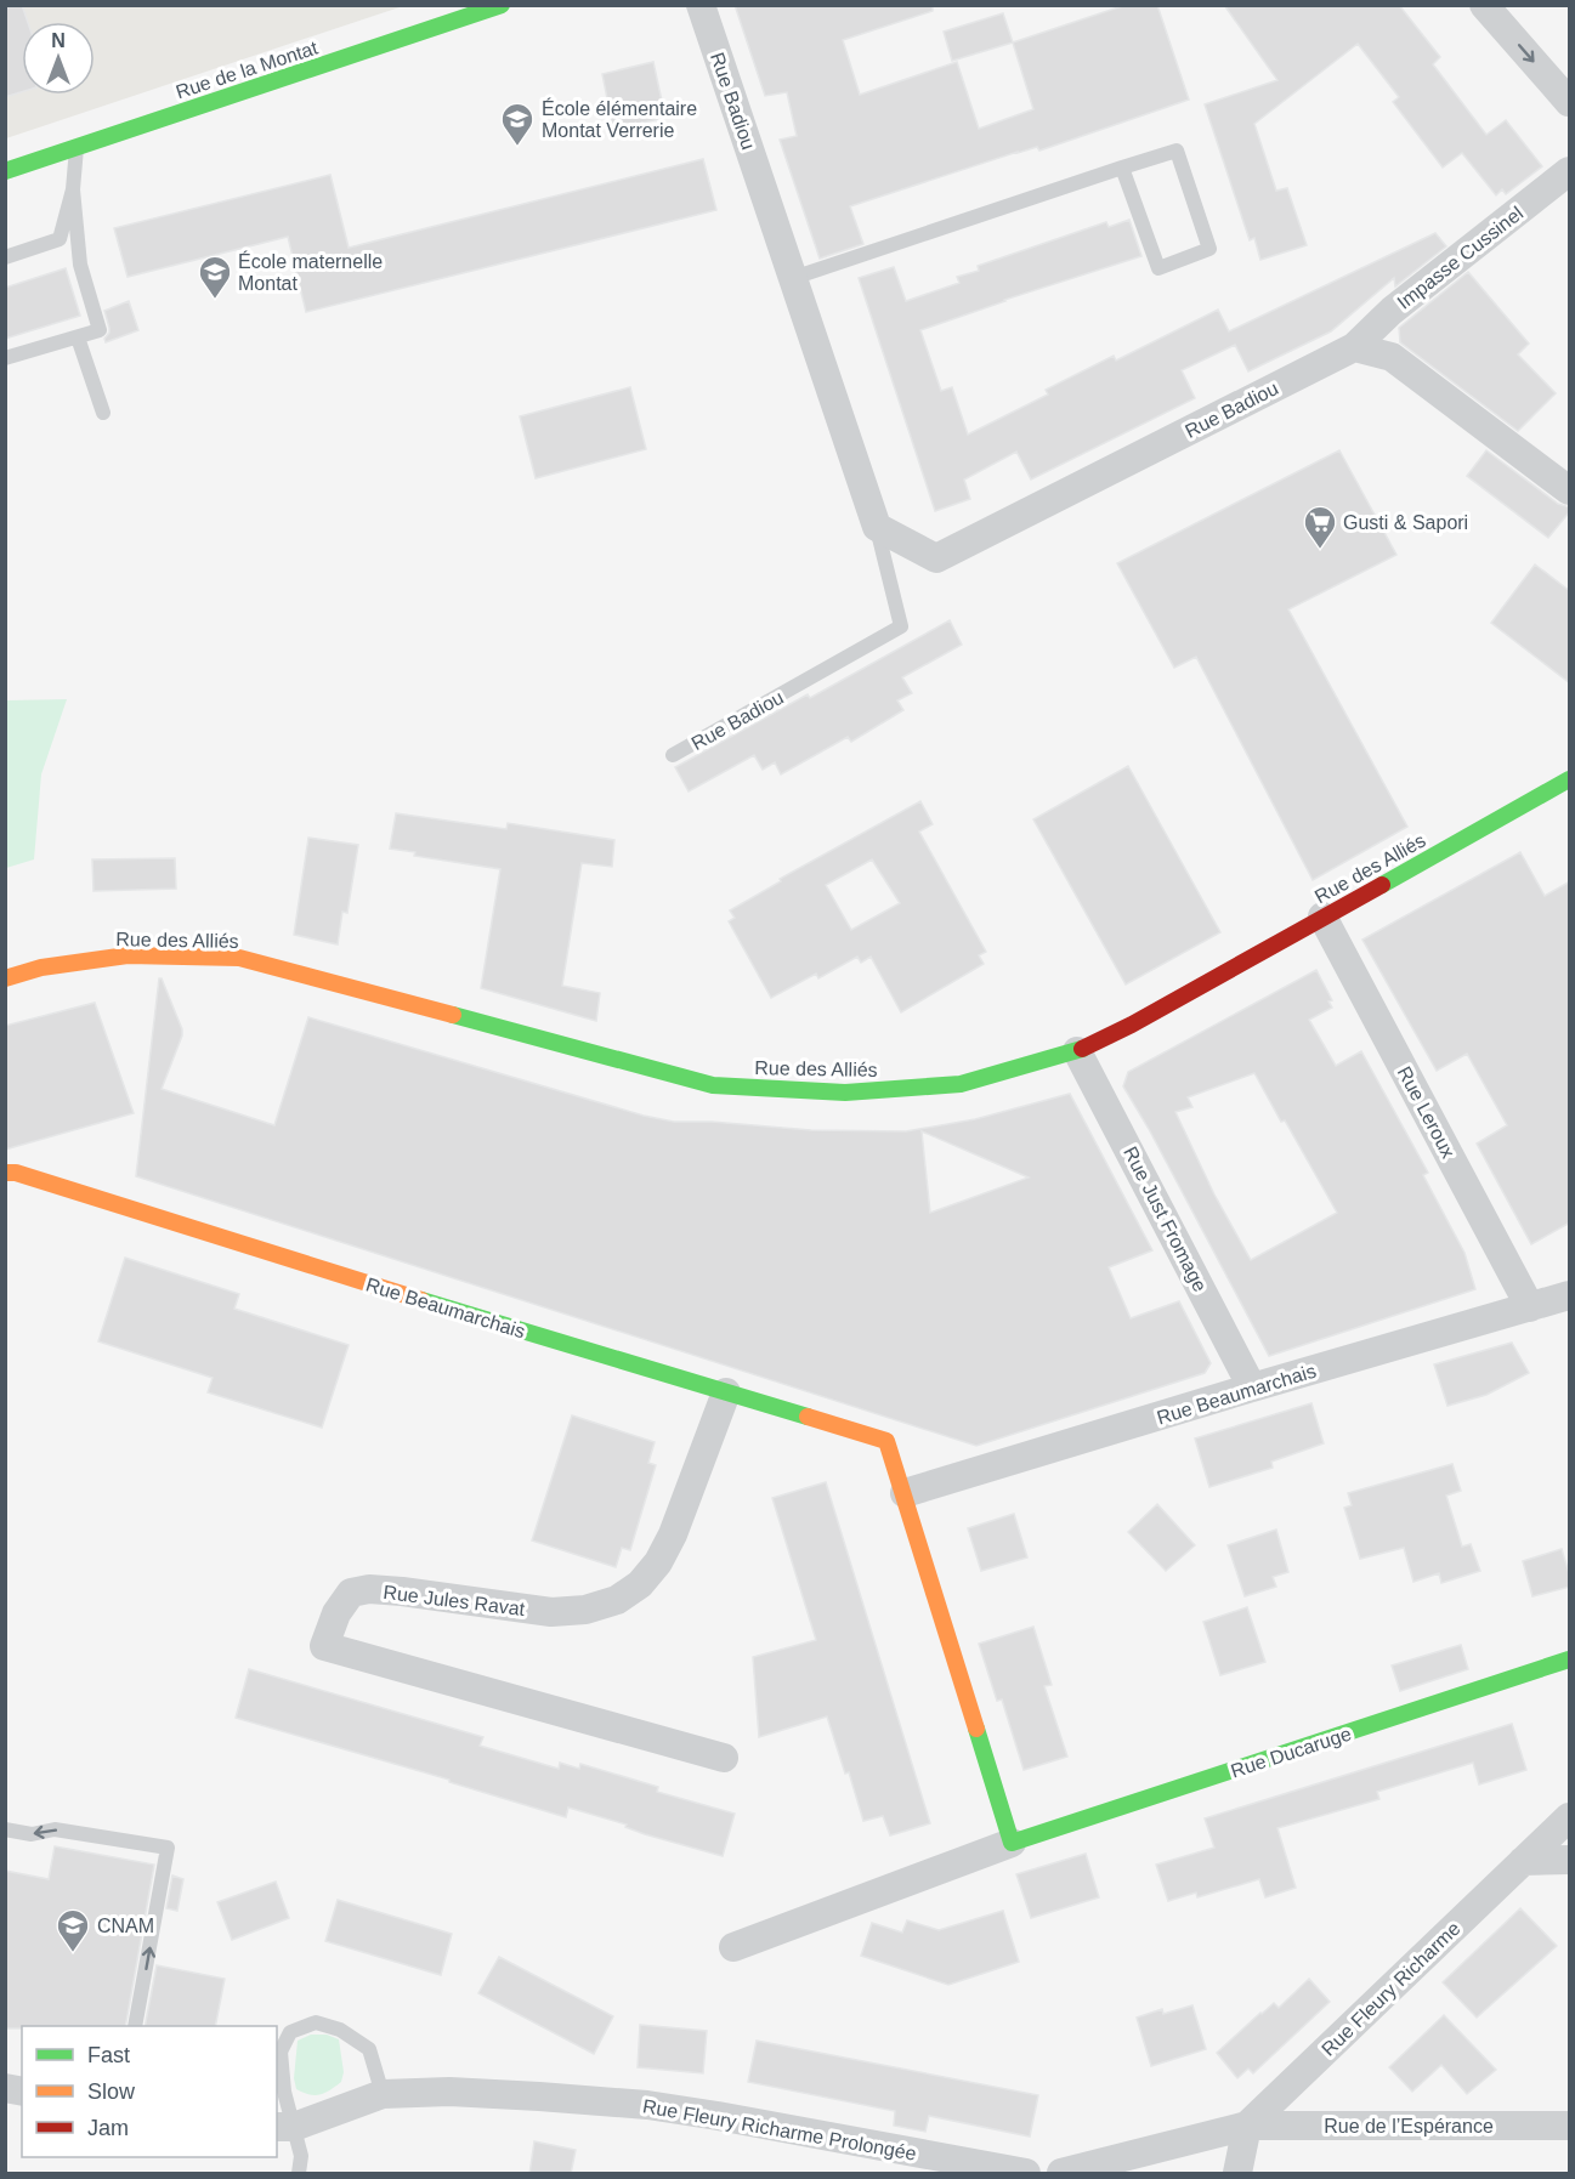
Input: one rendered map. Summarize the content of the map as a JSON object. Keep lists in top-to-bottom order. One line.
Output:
{"streets":{"street":["Rue de la Montat","Rue Badiou","Impasse Cussinel","Rue des Alliés","Rue Leroux","Rue Just Fromage","Rue Beaumarchais","Rue Jules Ravat","Rue Ducaruge","Rue Fleury Richarme","Rue de l’Espérance","Rue Fleury Richarme Prolongée"]},"crossings":[["Rue Badiou","Impasse Cussinel"],["Rue des Alliés","Rue Leroux"],["Rue des Alliés","Rue Just Fromage"],["Rue Leroux","Rue Beaumarchais"],["Rue Just Fromage","Rue Beaumarchais"],["Rue Beaumarchais","Rue Jules Ravat"],["Rue Fleury Richarme","Rue de l’Espérance"]],"places":{"school or university":["École élémentaire Montat Verrerie","École maternelle Montat","CNAM"],"supermarket":["Gusti & Sapori"]},"legend":["Fast","Slow","Jam"],"north":"top"}
